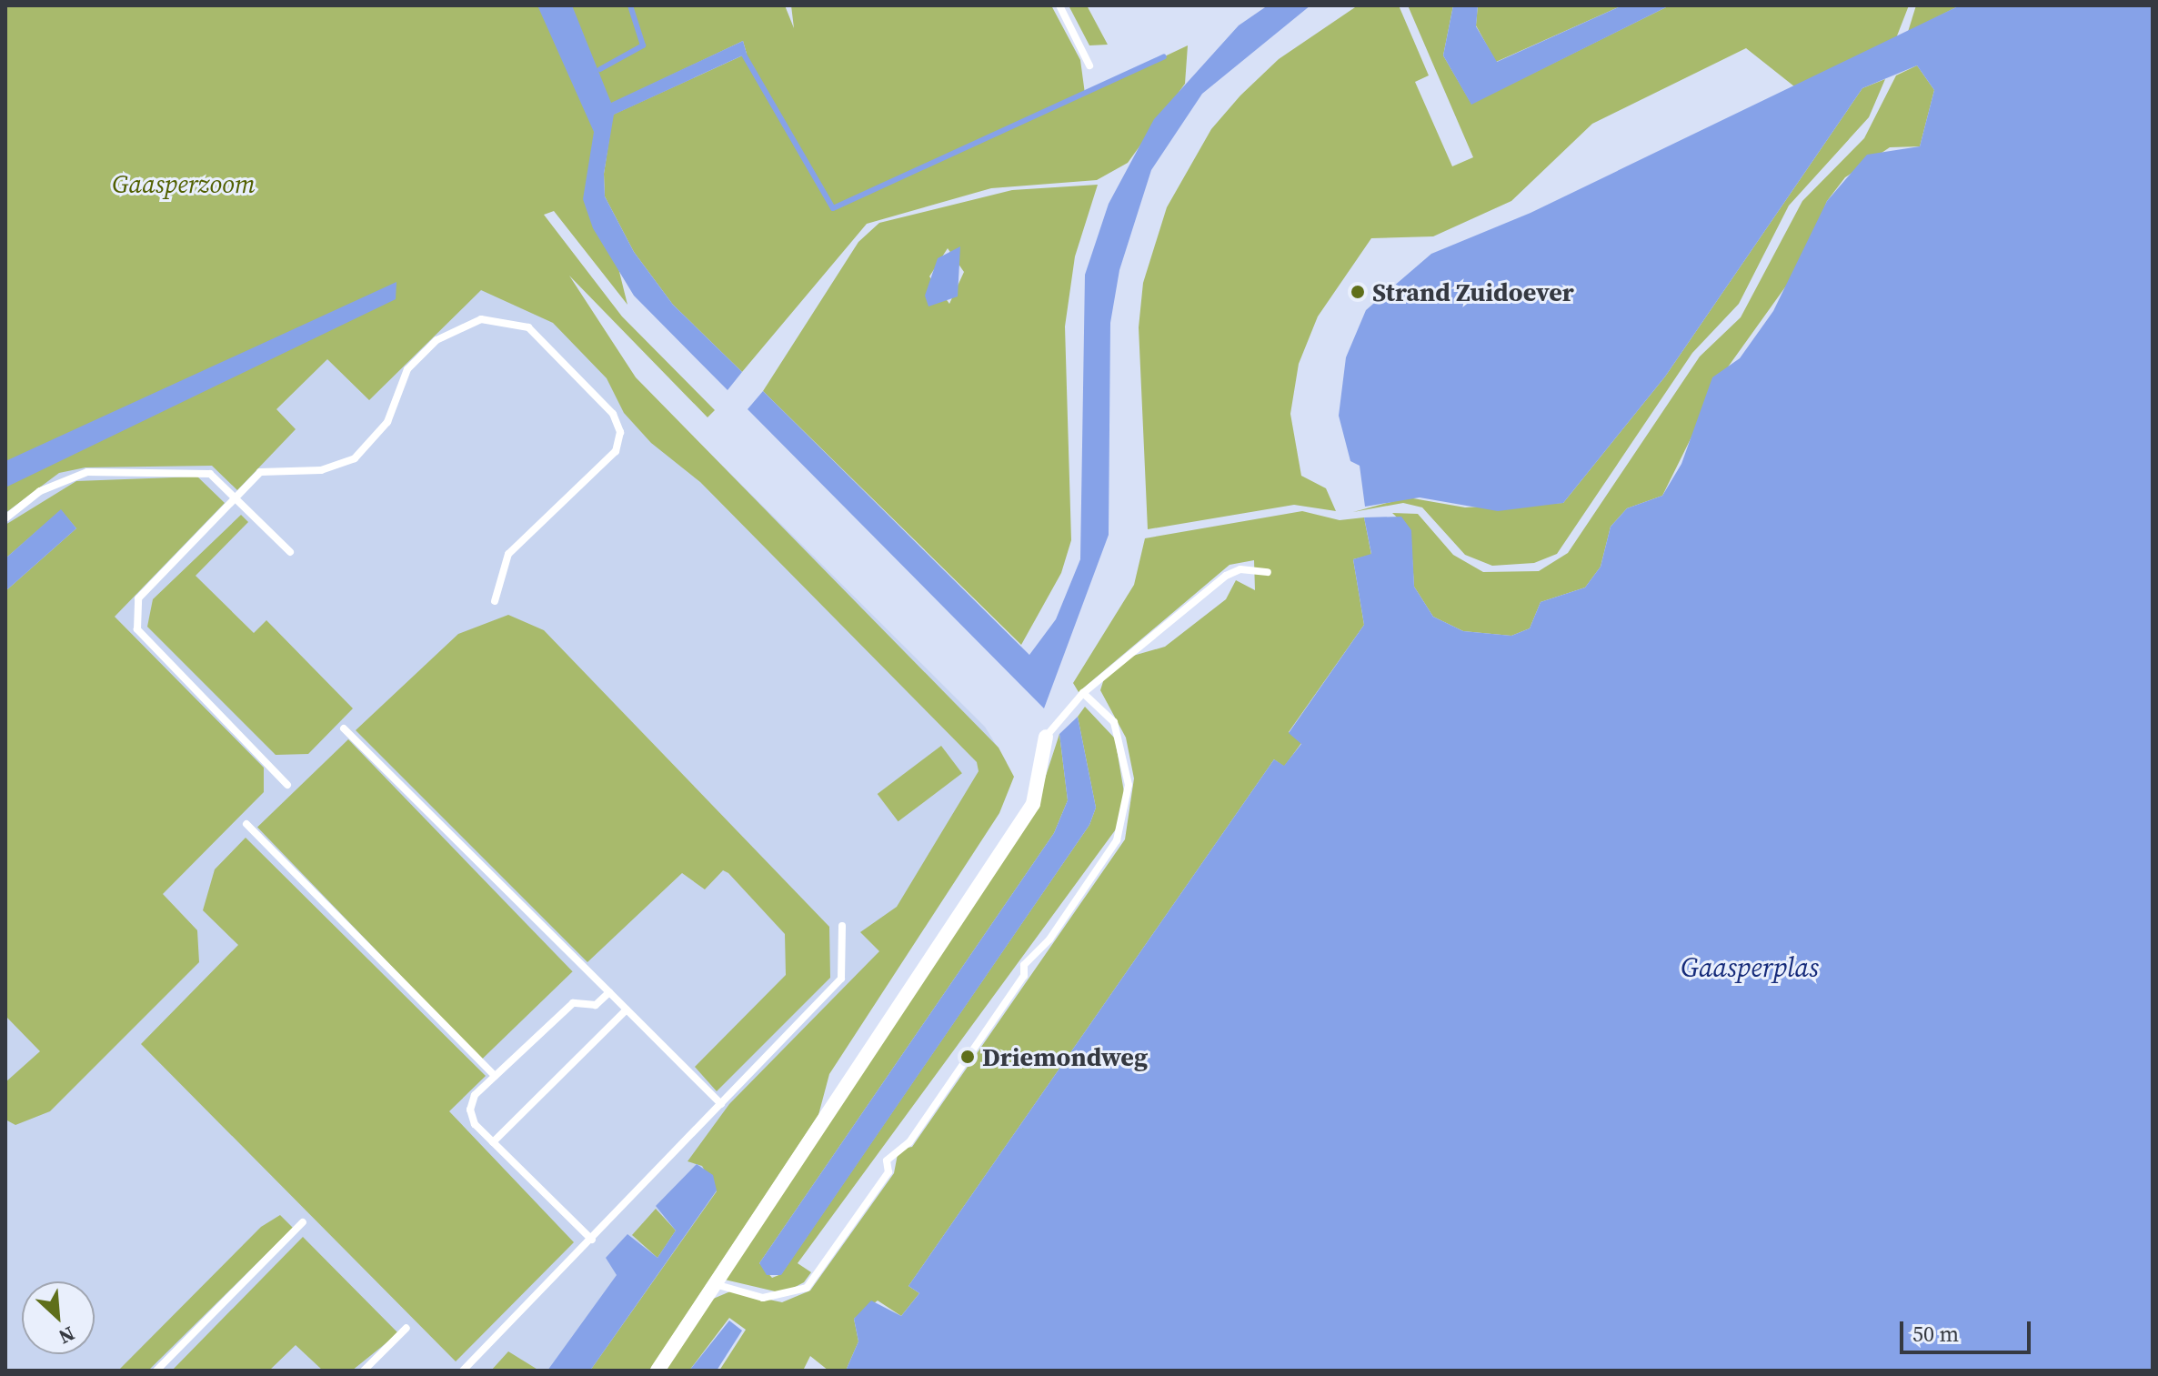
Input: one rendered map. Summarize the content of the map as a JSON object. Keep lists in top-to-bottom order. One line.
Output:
{"water":["Gaasperplas"],"parks":["Gaasperzoom"],"places":["Strand Zuidoever","Driemondweg"],"scale_bar":"50 m","north":"bottom right"}
